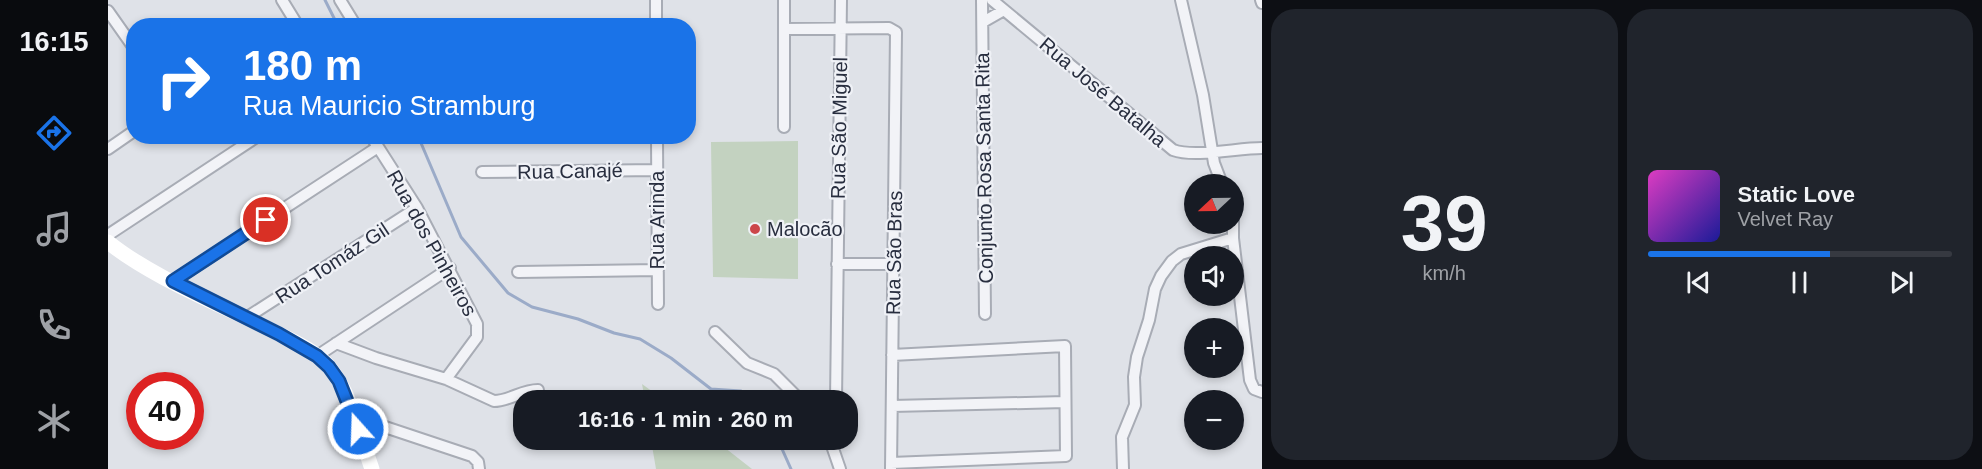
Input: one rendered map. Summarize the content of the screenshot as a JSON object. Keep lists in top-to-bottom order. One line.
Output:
{"streets":{"street":["Rua José Batalha","Rua São Miguel","Conjunto Rosa Santa Rita","Rua Canajé","Rua Arinda","Rua dos Pinheiros","Rua São Bras","Rua Tomáz Gil"]},"crossings":[["Rua São Miguel","Rua São Bras"],["Rua Canajé","Rua Arinda"],["Rua dos Pinheiros","Rua Tomáz Gil"]],"places":["Malocão"],"north":"left","page":{"tabs":"16:15","tile":["39","km/h"],"turn":["180 m","Rua Mauricio Stramburg"],"song":["Static Love","Velvet Ray"],"map_buttons":["+","−"],"limit":"40","trip":"16:16 · 1 min · 260 m"}}
